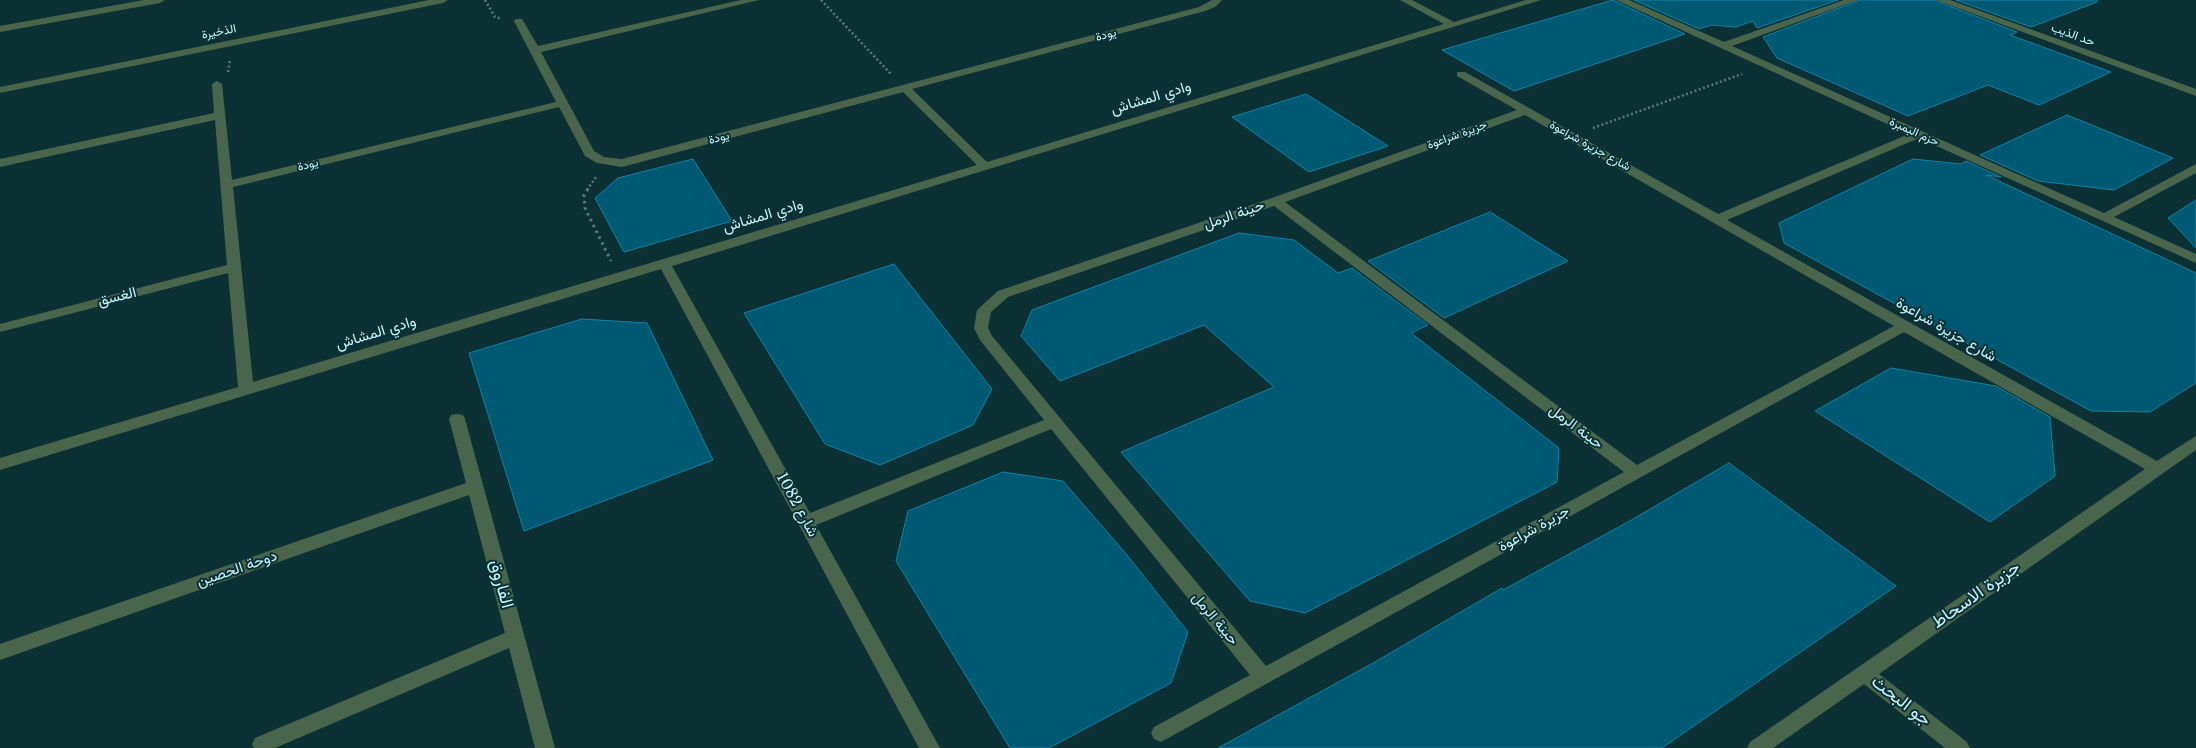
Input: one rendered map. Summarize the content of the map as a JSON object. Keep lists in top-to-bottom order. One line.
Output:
{"streets":{"street":["الذخيرة","يودة","حد الذيب","وادي المشاش","حزم البمبرة","جزيرة شراعوة","شارع جزيرة شراعوة","حينة الرمل","الغسق","شارع 1082","دوحة الحصين","الفاروق","جزيرة الاسحاط","جو البحث"]},"crossings":[["وادي المشاش","شارع 1082"],["جزيرة شراعوة","شارع جزيرة شراعوة"],["جزيرة شراعوة","حينة الرمل"],["شارع جزيرة شراعوة","جزيرة الاسحاط"],["دوحة الحصين","الفاروق"],["جزيرة الاسحاط","جو البحث"]]}
